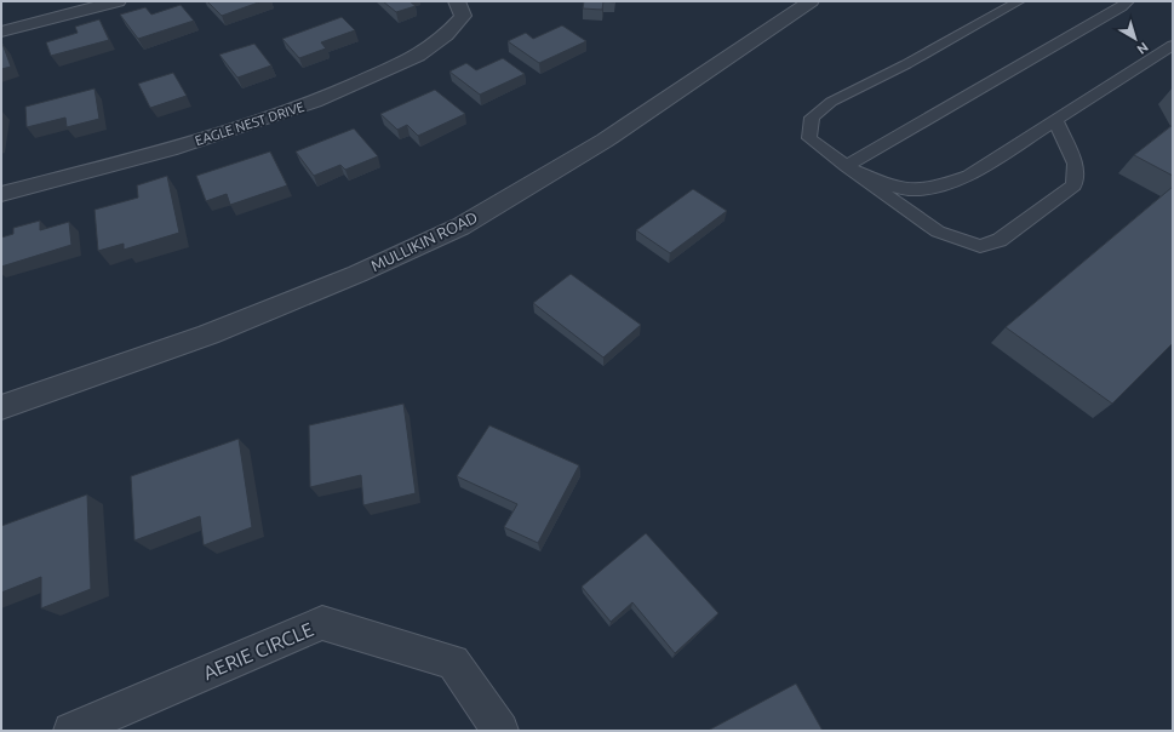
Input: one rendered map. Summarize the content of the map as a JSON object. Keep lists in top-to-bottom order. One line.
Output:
{"streets":{"street":["EAGLE NEST DRIVE","MULLIKIN ROAD","AERIE CIRCLE"]},"north":"bottom right"}
